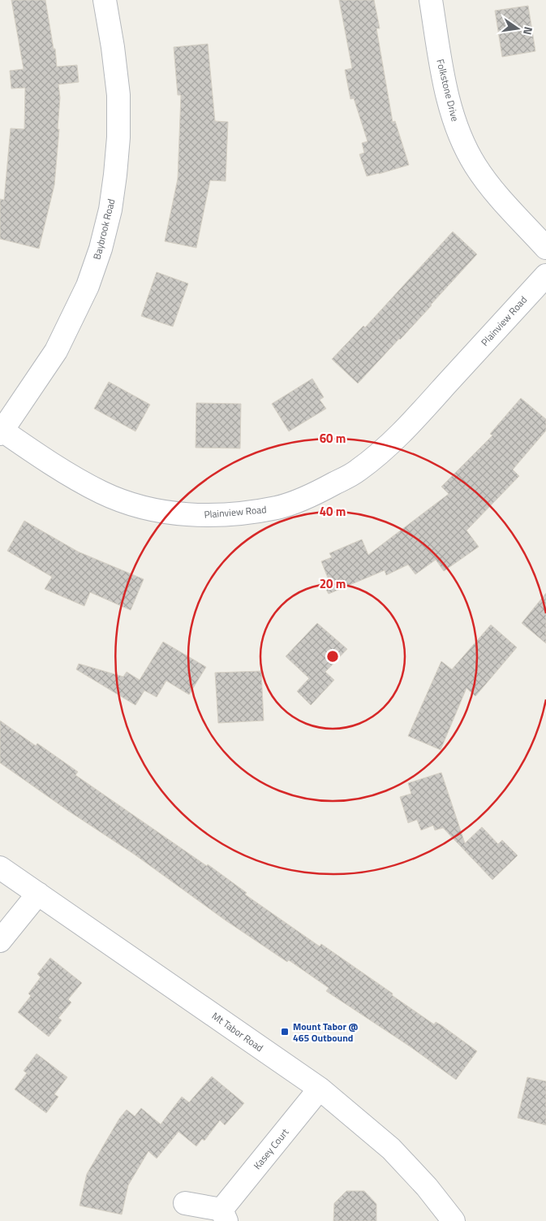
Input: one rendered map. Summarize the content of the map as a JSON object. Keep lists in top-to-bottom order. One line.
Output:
{"streets":{"street":["Folkstone Drive","Baybrook Road","Plainview Road","Mt Tabor Road","Kasey Court"]},"crossings":[["Baybrook Road","Plainview Road"],["Mt Tabor Road","Kasey Court"]],"places":{"transit":["Mount Tabor @ 465 Outbound"]},"north":"right","rings":["60 m","40 m","20 m"]}
